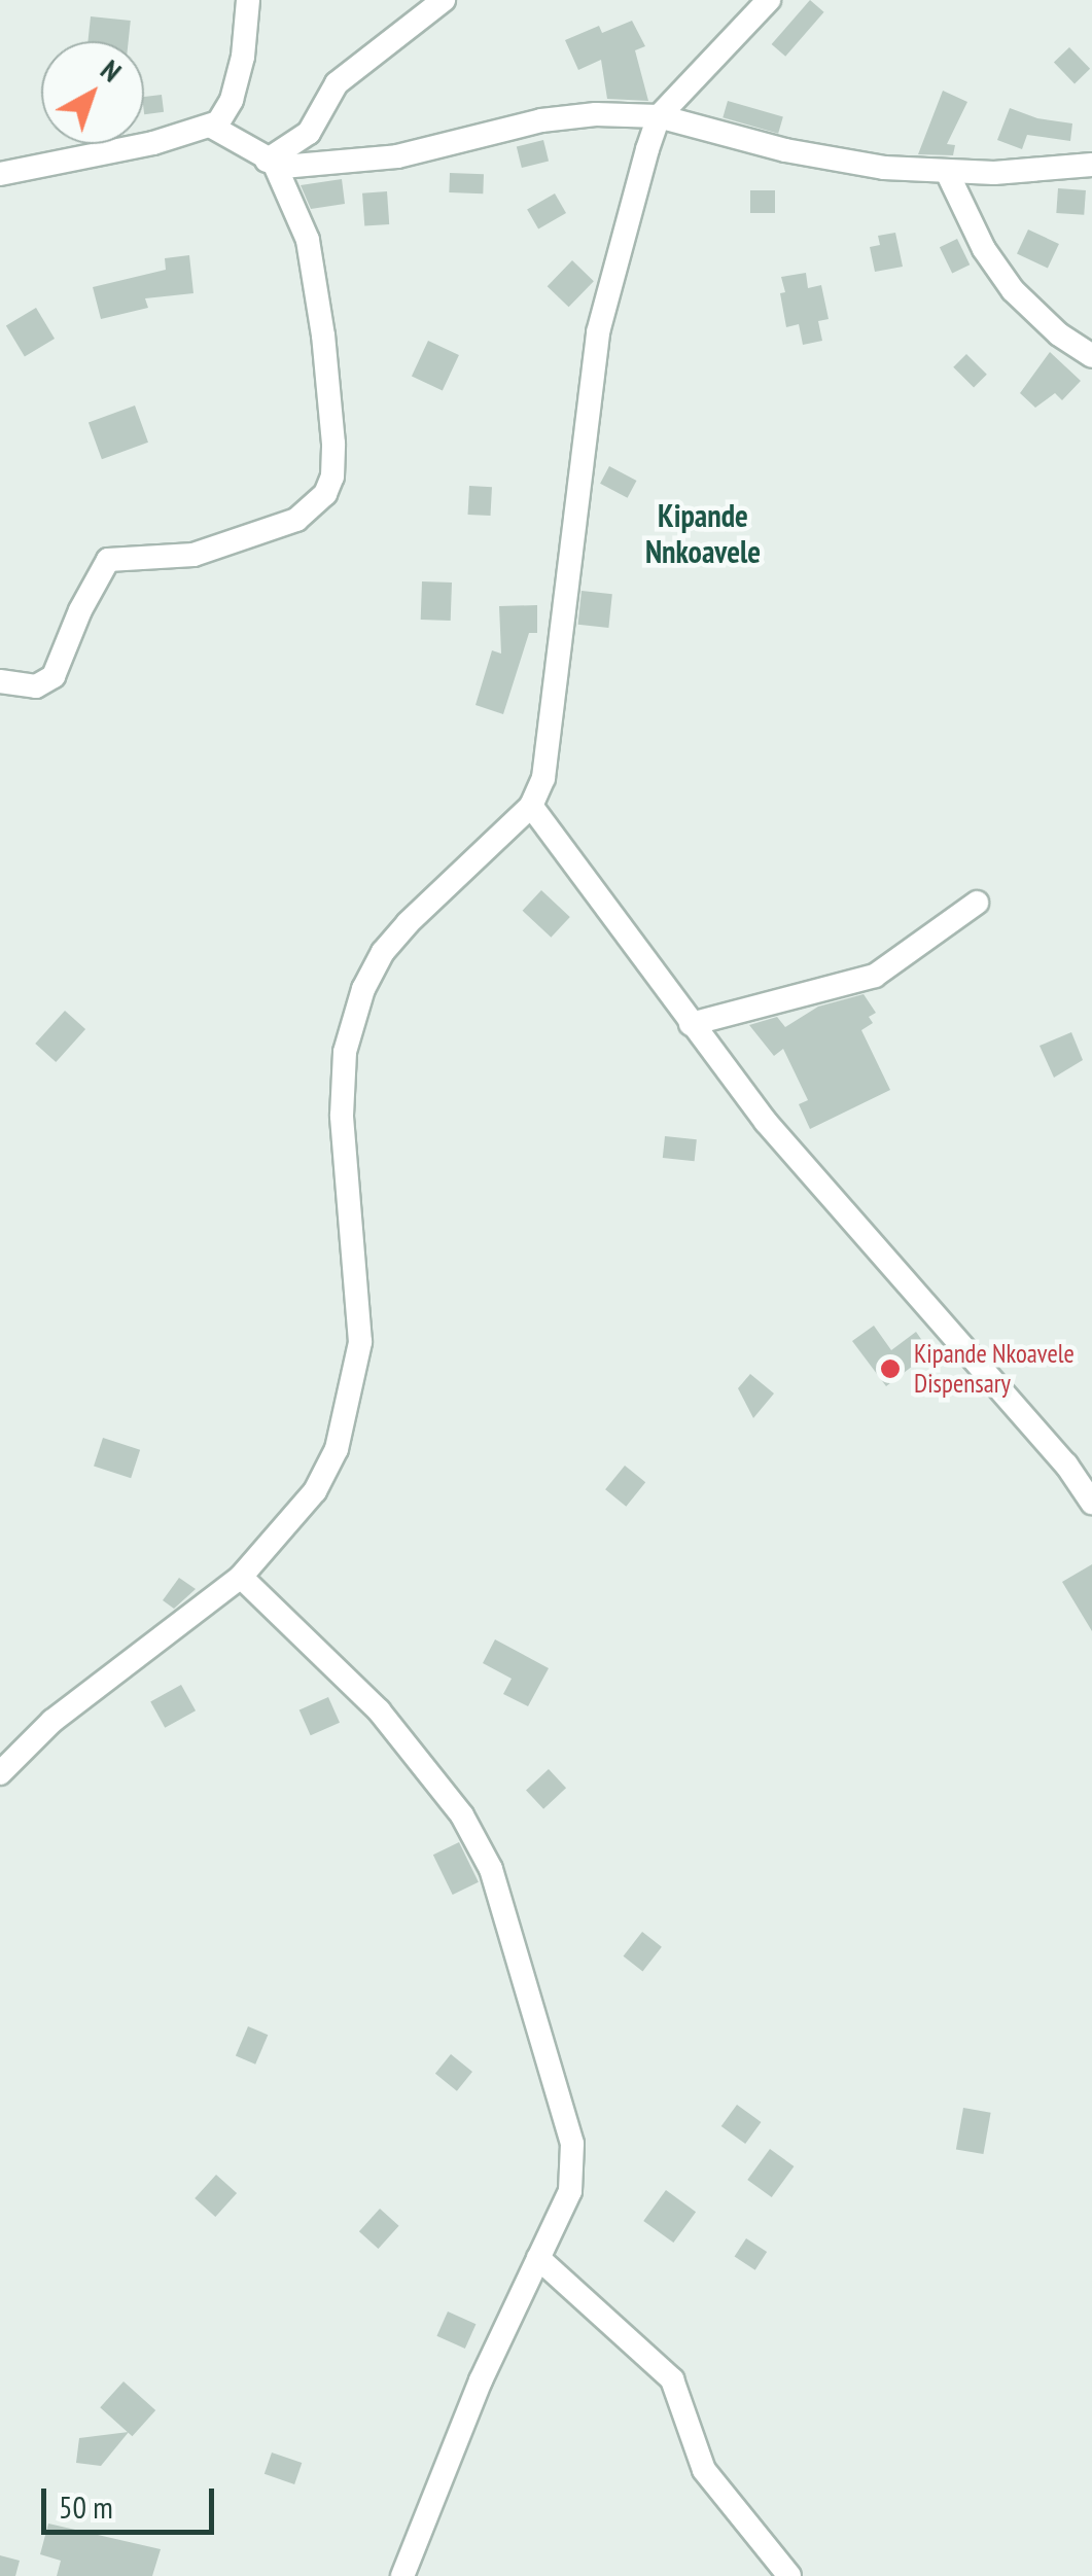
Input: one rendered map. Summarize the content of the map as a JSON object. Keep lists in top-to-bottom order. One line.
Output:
{"districts":["Kipande Nnkoavele"],"places":["Kipande Nkoavele Dispensary"],"scale_bar":"50 m","north":"top right"}
